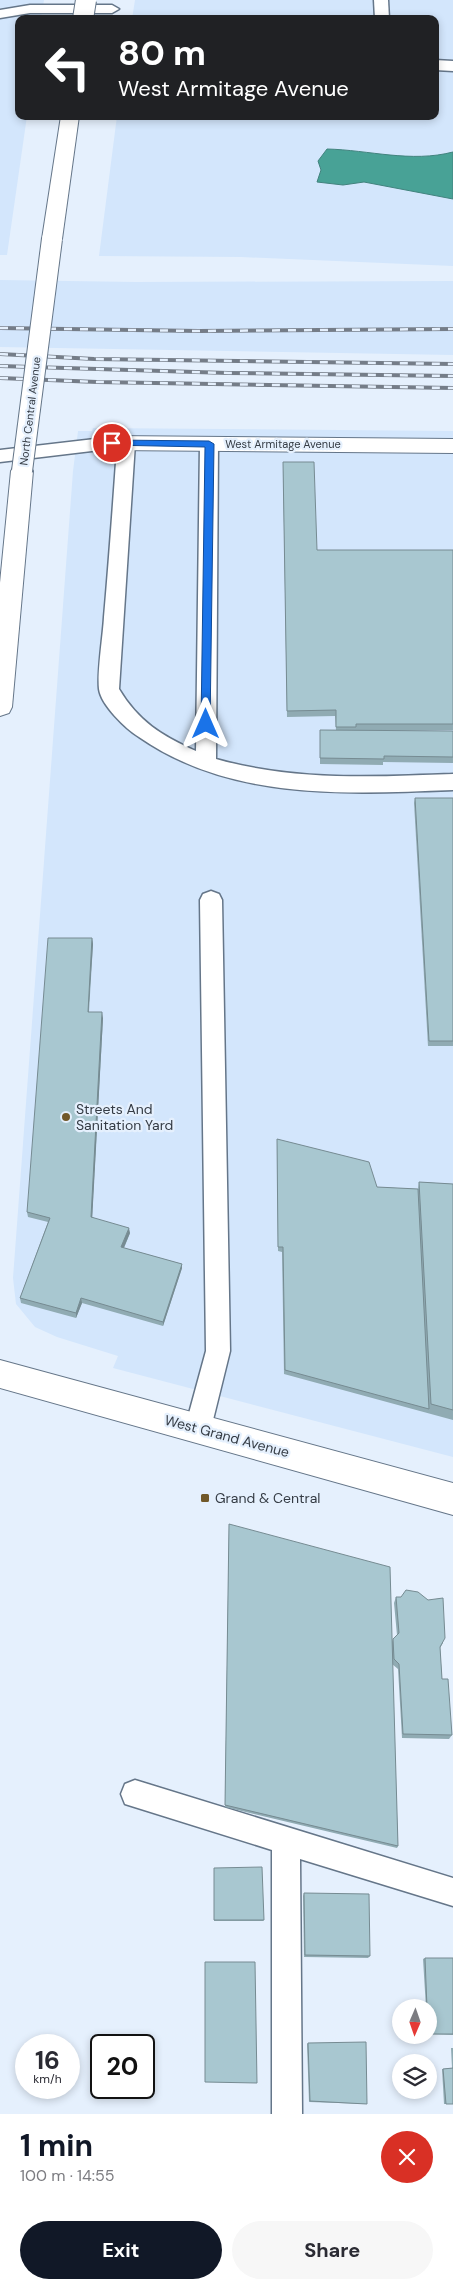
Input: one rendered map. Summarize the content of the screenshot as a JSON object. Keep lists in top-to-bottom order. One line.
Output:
{"streets":{"street":["North Central Avenue","West Armitage Avenue","West Grand Avenue"]},"places":{"other":["Streets And Sanitation Yard"],"transit":["Grand & Central"]},"north":"bottom","page":{"turn":["80 m","West Armitage Avenue"],"speed":"16 km/h","limit":"20","heading":["1 min","100 m · 14:55"],"buttons":["Exit","Share"]}}
